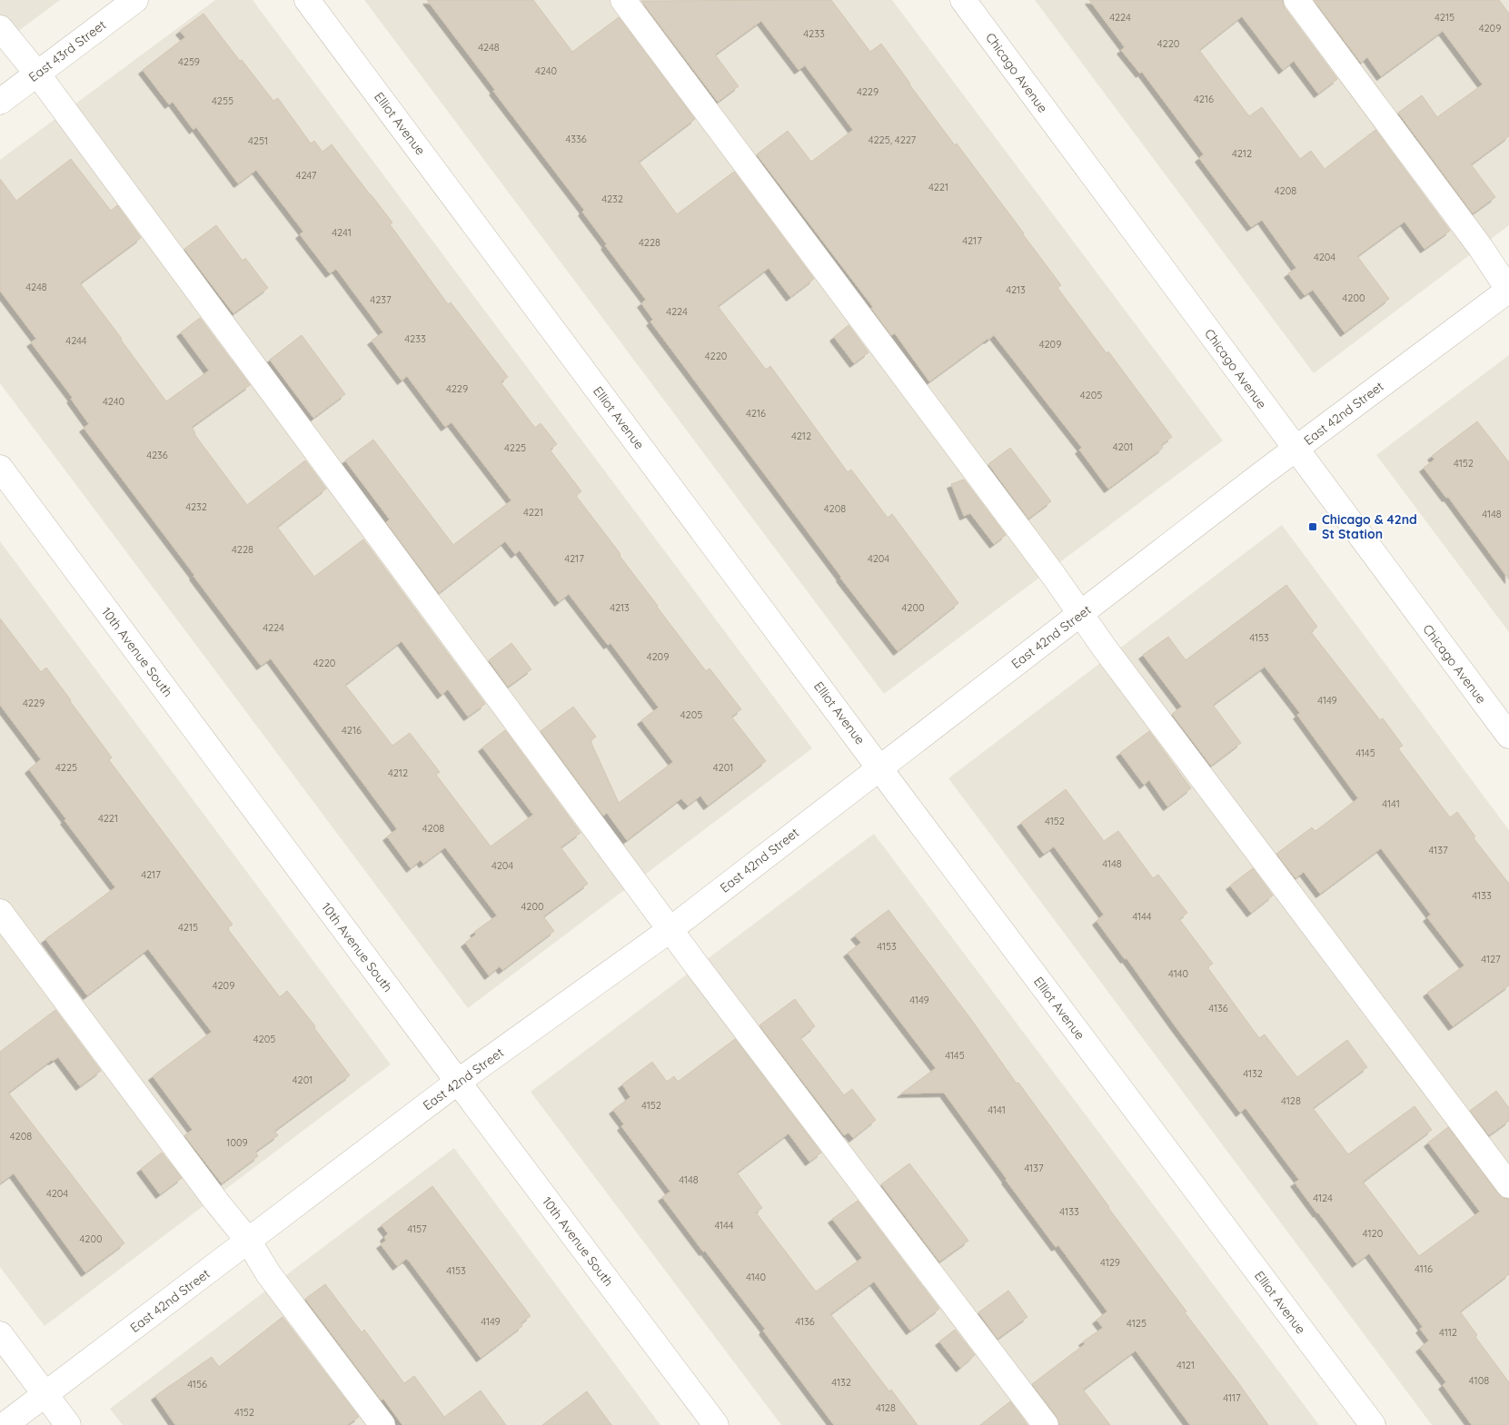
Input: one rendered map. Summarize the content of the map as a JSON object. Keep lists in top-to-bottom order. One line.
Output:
{"streets":{"street":["East 43rd Street","Chicago Avenue","Elliot Avenue","East 42nd Street","10th Avenue South"]},"crossings":[["Chicago Avenue","East 42nd Street"],["Elliot Avenue","East 42nd Street"],["East 42nd Street","10th Avenue South"]],"places":{"transit":["Chicago & 42nd St Station"]},"house_numbers":["4224","4215","4209","4233","4220","4248","4259","4240","4229","4216","4255","4336","4225, 4227","4251","4212","4247","4221","4208","4232","4241","4217","4228","4204","4248","4213","4200","4237","4224","4233","4244","4209","4220","4229","4205","4240","4216","4212","4201","4225","4236","4152","4232","4208","4221","4148","4228","4217","4204","4213","4200","4224","4153","4209","4220","4149","4229","4205","4216","4145","4225","4201","4212","4141","4221","4152","4208","4137","4148","4204","4217","4133","4200","4144","4215","4153","4127","4140","4209","4149","4136","4205","4145","4132","4201","4128","4152","4141","4208","1009","4137","4148","4204","4124","4133","4144","4157","4120","4200","4129","4116","4153","4140","4149","4136","4125","4112","4121","4108","4132","4156","4117","4128","4152"]}
